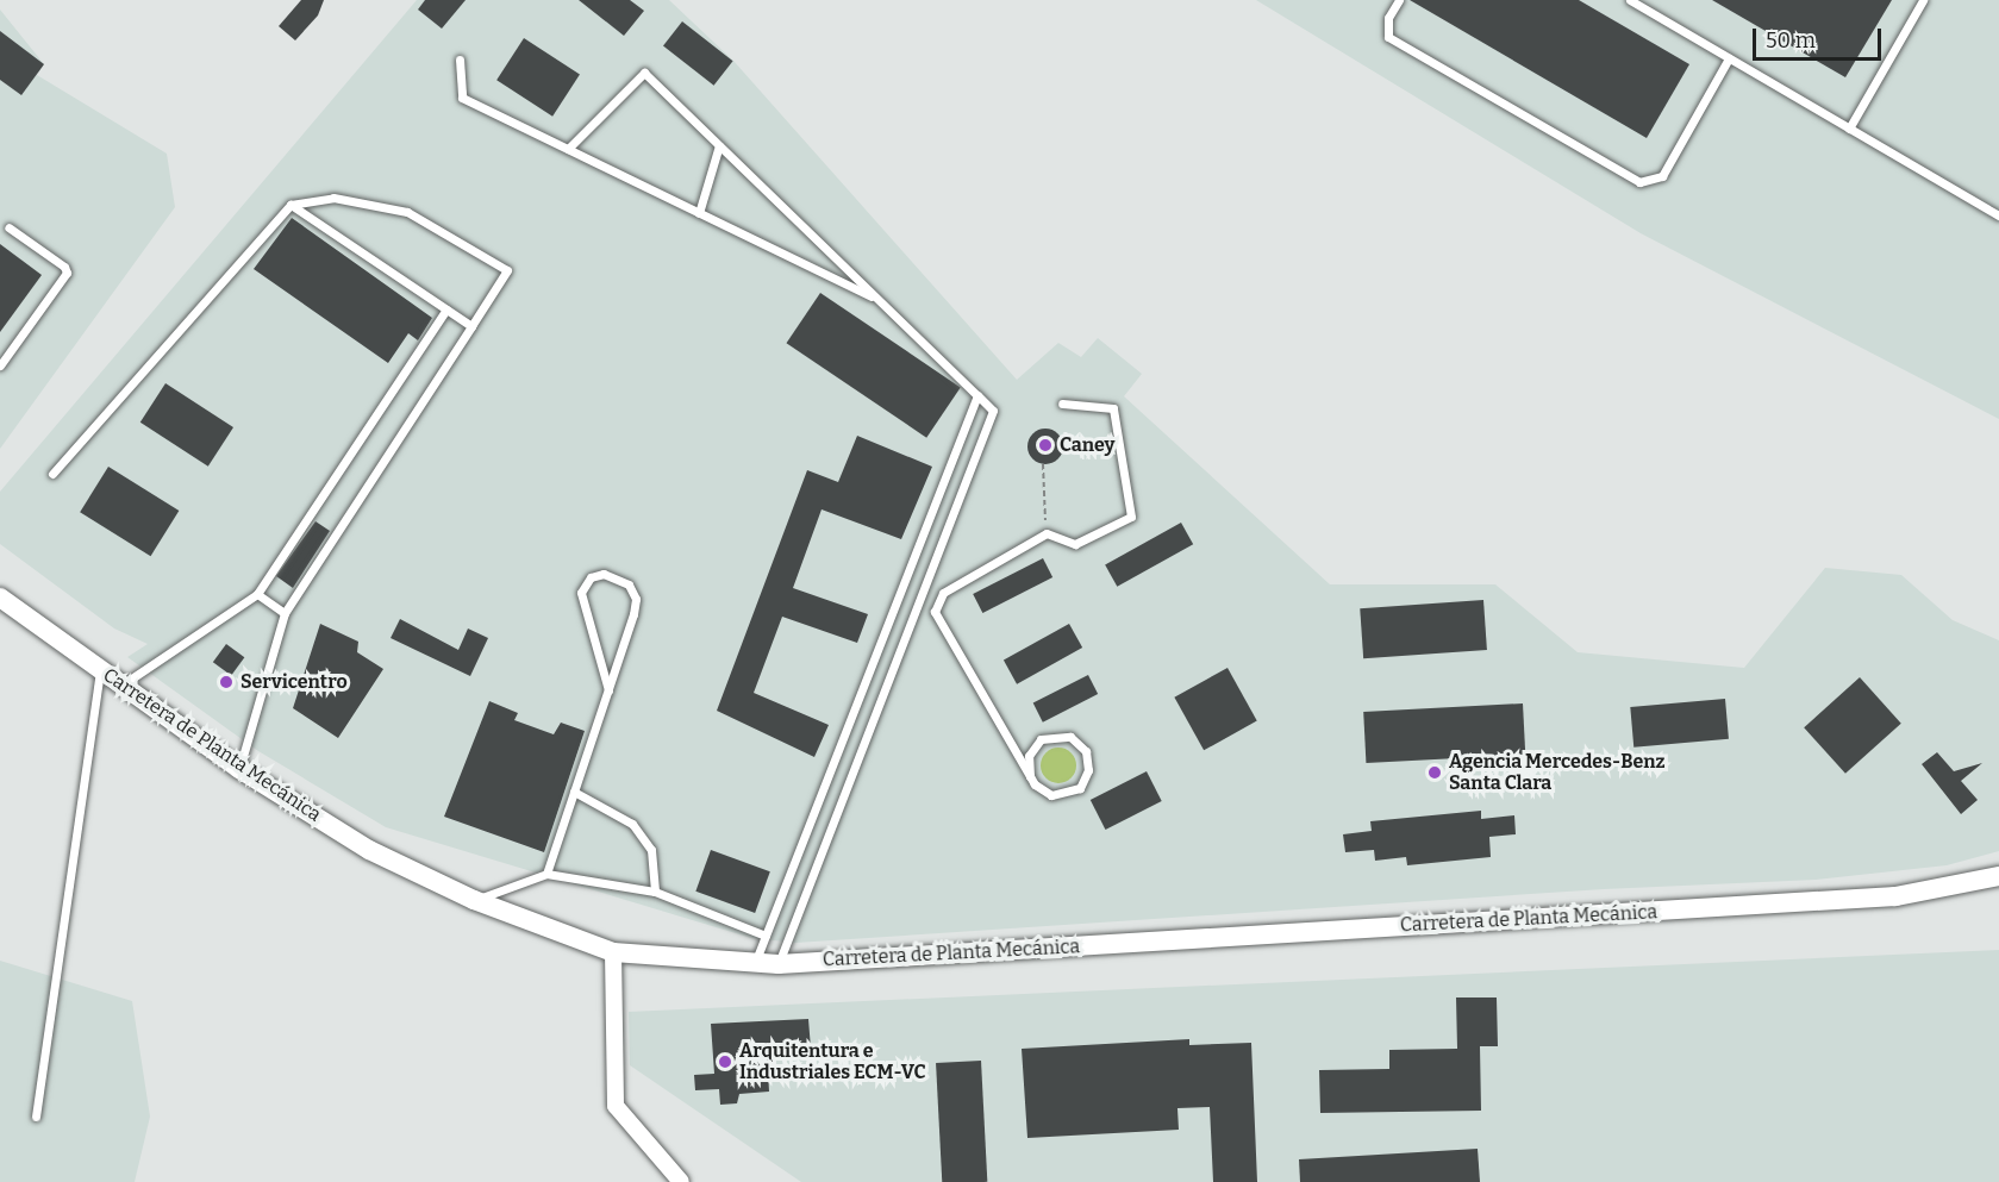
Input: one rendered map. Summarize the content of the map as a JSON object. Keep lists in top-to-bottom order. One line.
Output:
{"streets":{"street":["Carretera de Planta Mecánica"]},"places":["Caney","Servicentro","Agencia Mercedes-Benz Santa Clara","Arquitentura e Industriales ECM-VC"],"scale_bar":"50 m"}
